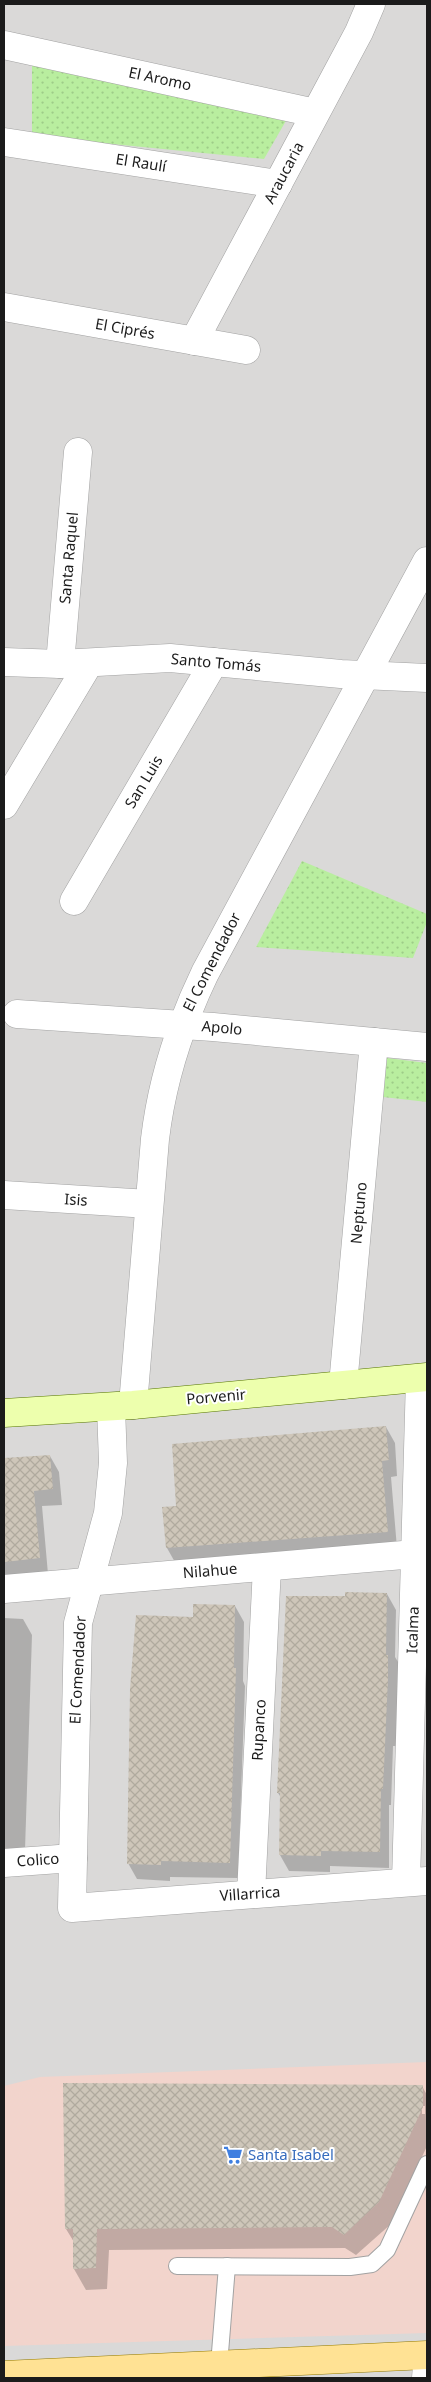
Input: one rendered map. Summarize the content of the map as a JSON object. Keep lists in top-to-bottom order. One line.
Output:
{"streets":{"street":["El Aromo","El Raulí","Araucaria","El Ciprés","Santa Raquel","Santo Tomás","San Luis","El Comendador","Apolo","Isis","Neptuno","Porvenir","Nilahue","Icalma","Rupanco","Colico","Villarrica"]},"crossings":[["El Aromo","Araucaria"],["El Raulí","Araucaria"],["Araucaria","El Ciprés"],["Santa Raquel","Santo Tomás"],["Santo Tomás","San Luis"],["Santo Tomás","El Comendador"],["El Comendador","Apolo"],["El Comendador","Isis"],["El Comendador","Porvenir"],["El Comendador","Nilahue"],["El Comendador","Colico"],["El Comendador","Villarrica"],["Apolo","Neptuno"],["Neptuno","Porvenir"],["Porvenir","Icalma"],["Nilahue","Icalma"],["Nilahue","Rupanco"],["Icalma","Villarrica"],["Rupanco","Villarrica"]],"places":{"supermarket":["Santa Isabel"]}}
